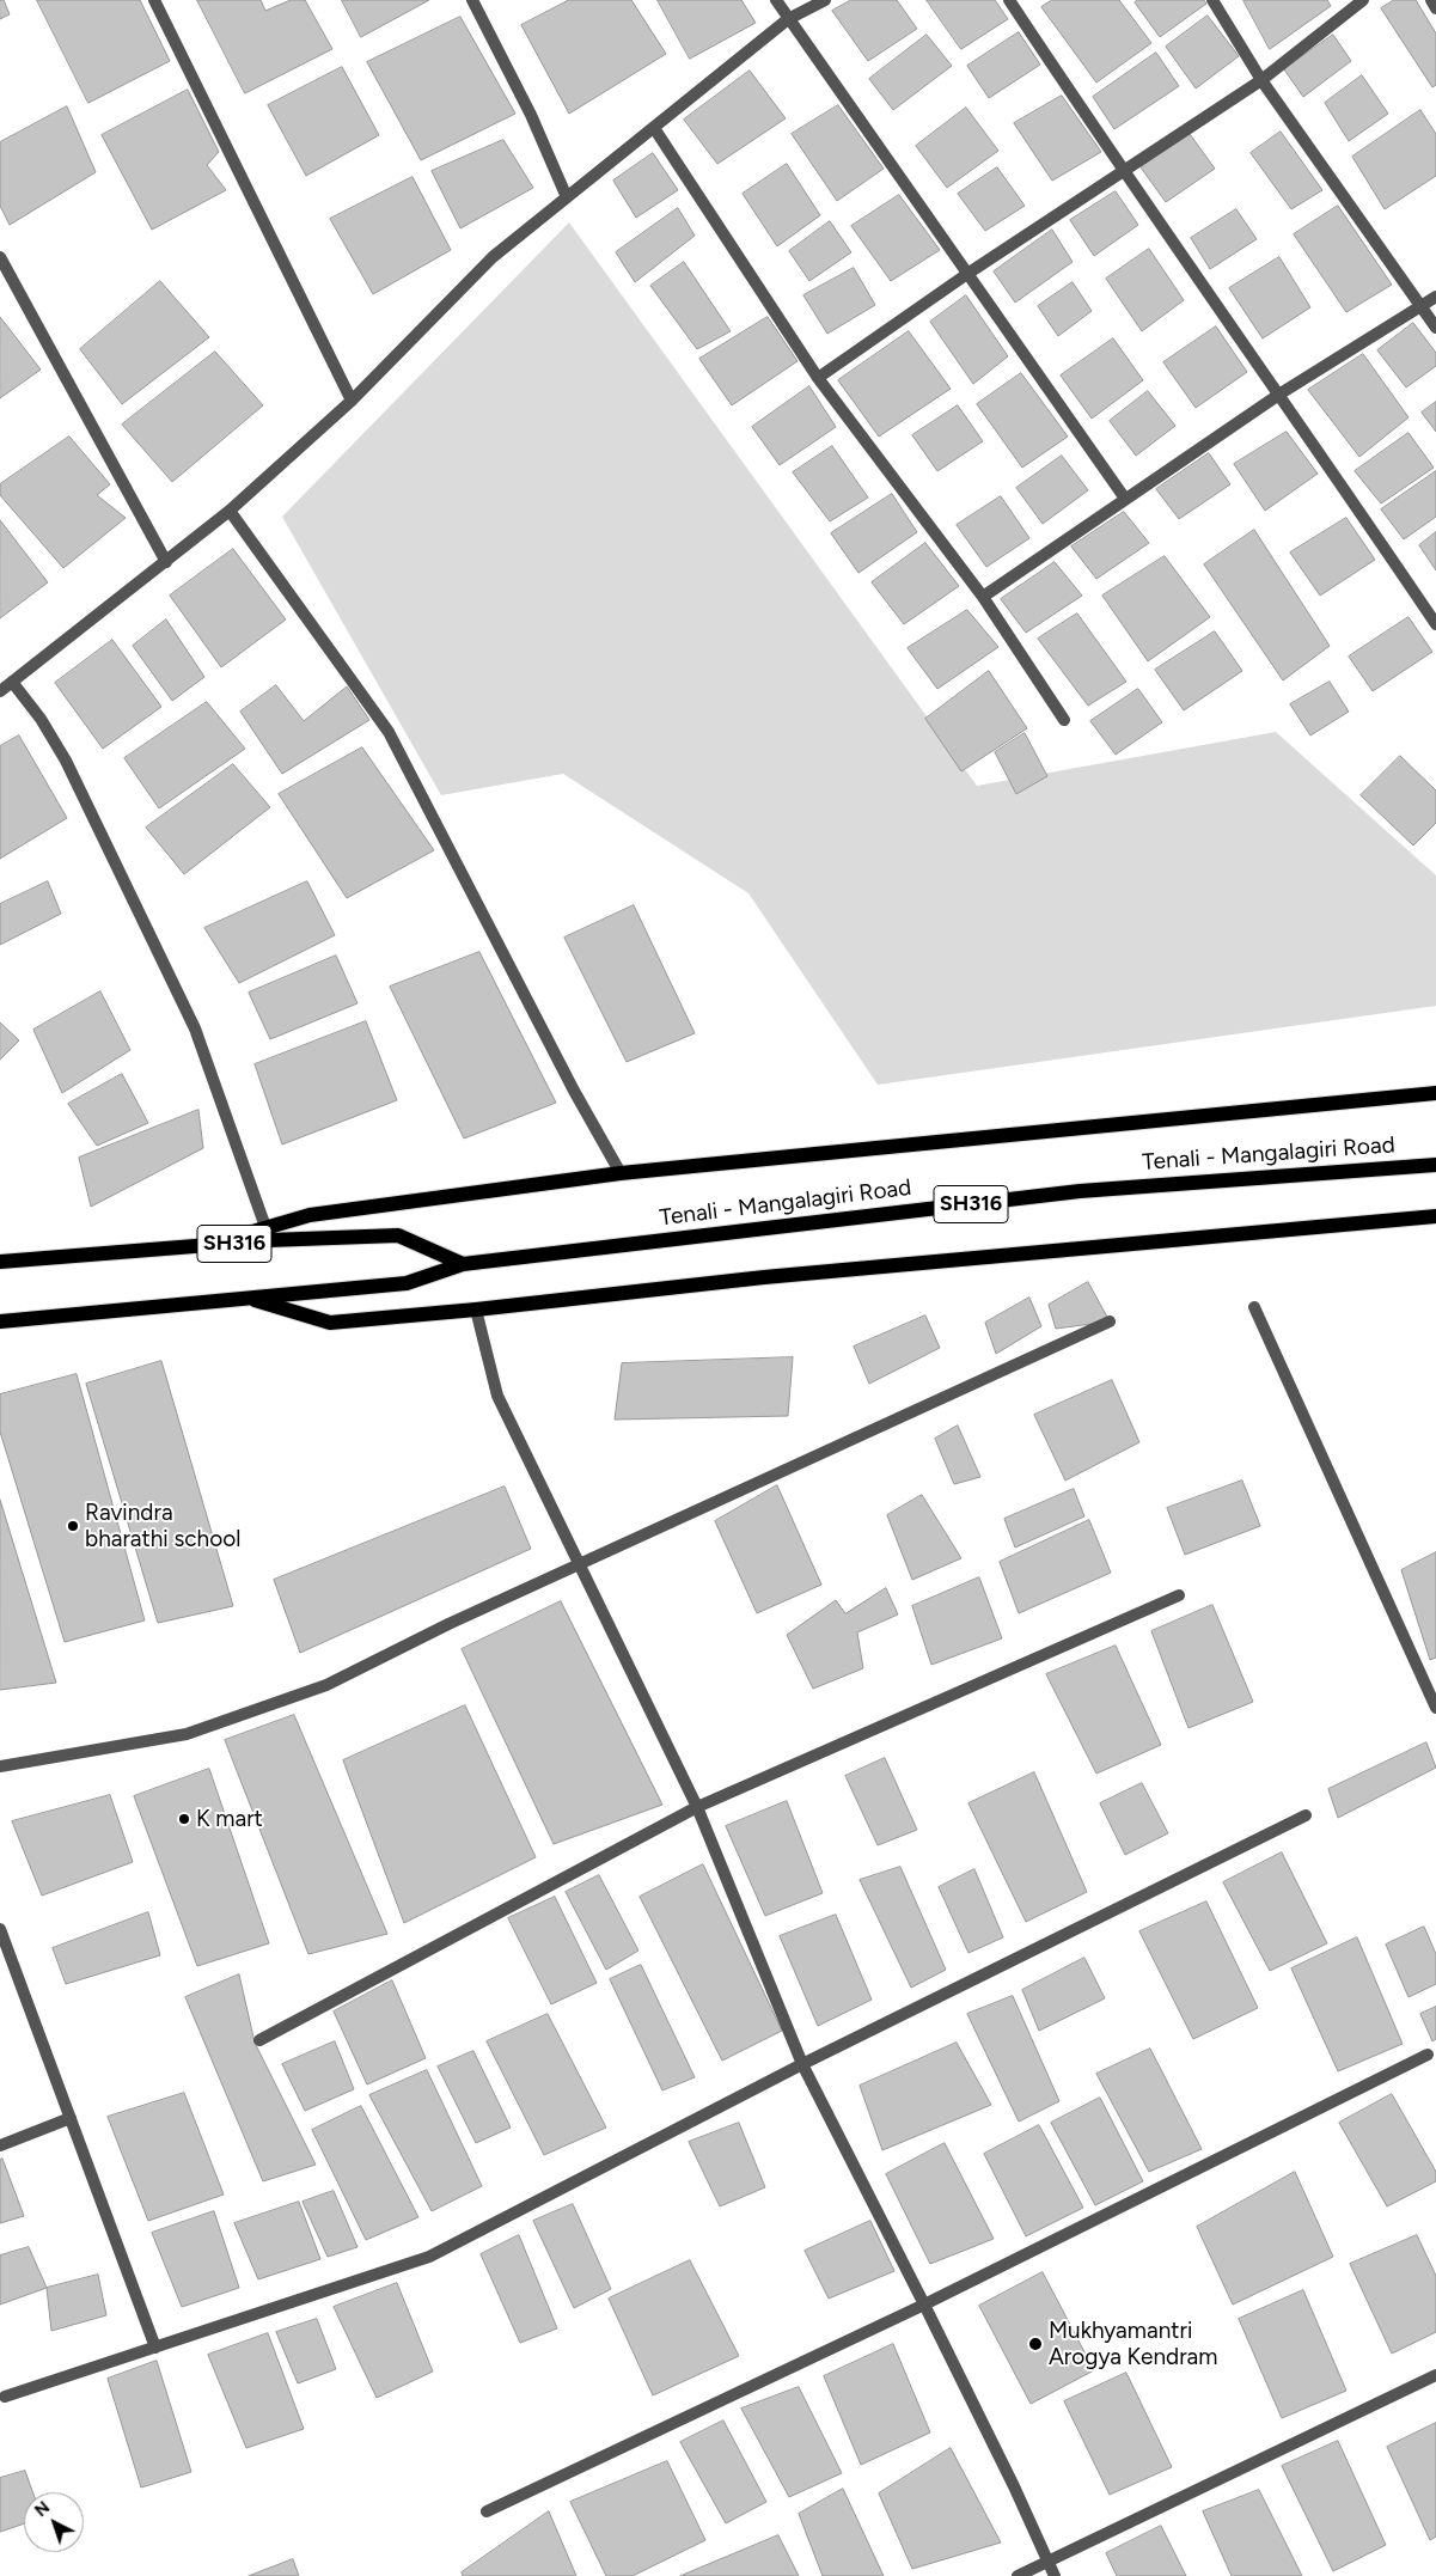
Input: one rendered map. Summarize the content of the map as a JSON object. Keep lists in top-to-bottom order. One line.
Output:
{"streets":{"main road":["Tenali - Mangalagiri Road","SH316"]},"places":["Ravindra bharathi school","K mart","Mukhyamantri Arogya Kendram"],"north":"top left"}
